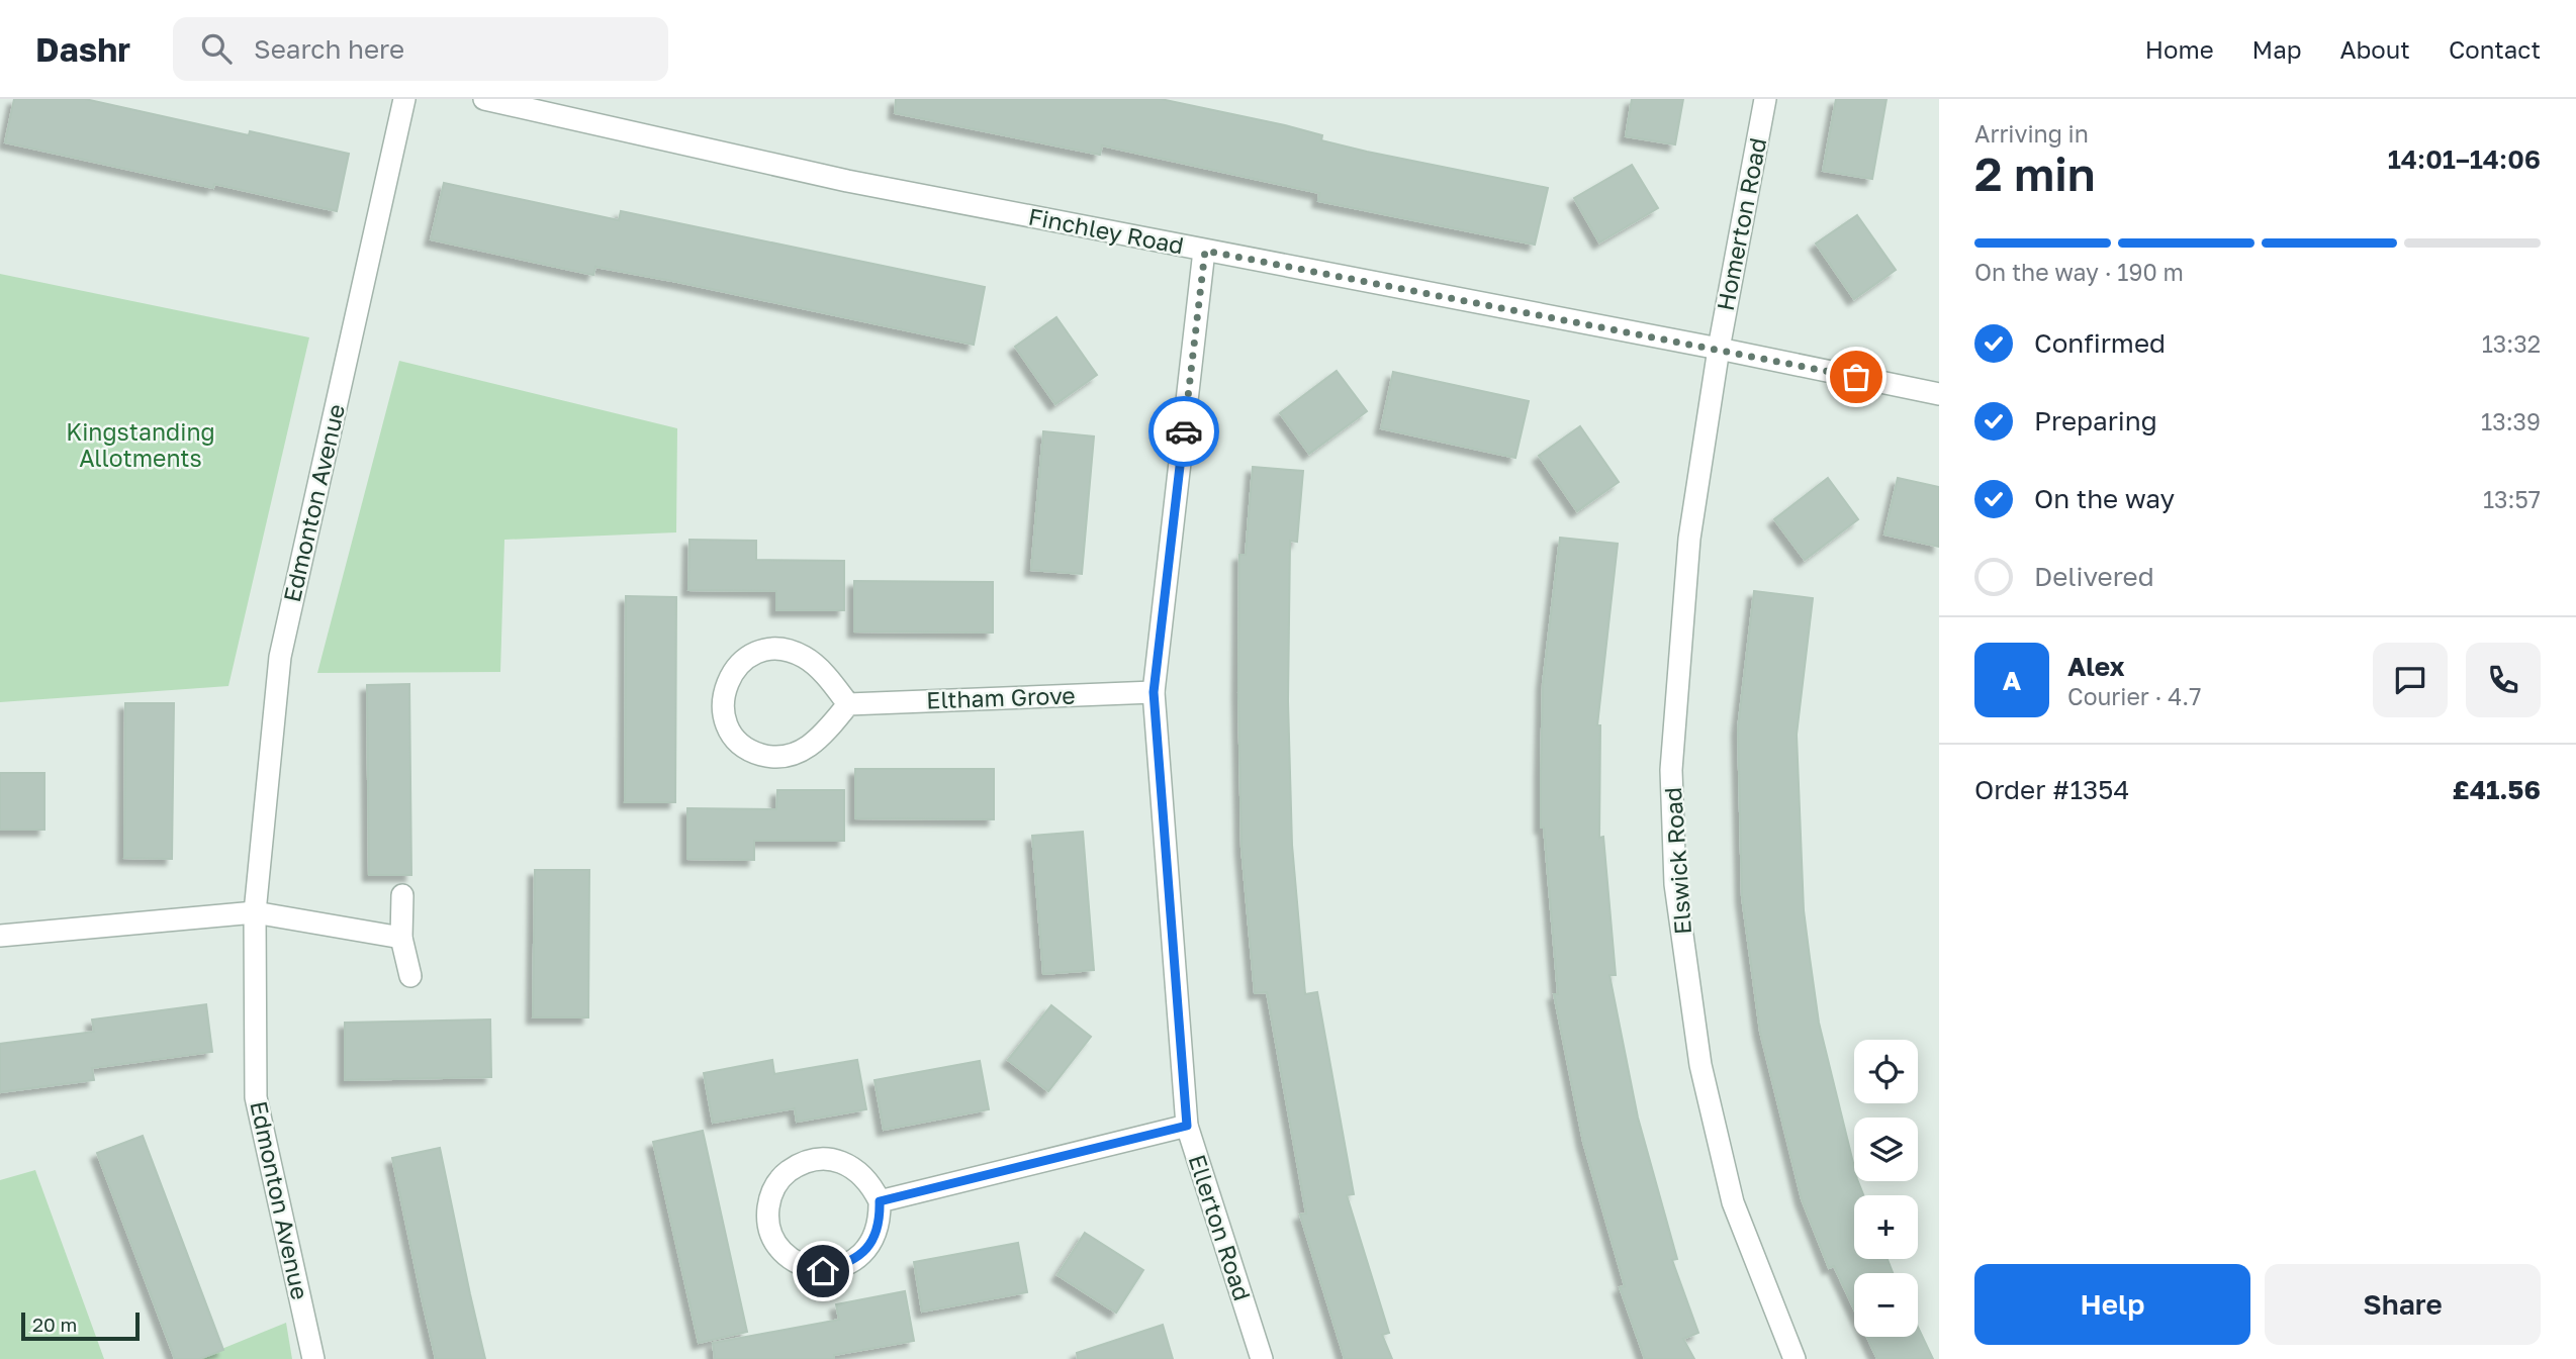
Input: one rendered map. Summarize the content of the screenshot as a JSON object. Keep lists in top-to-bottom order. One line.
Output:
{"streets":{"street":["Homerton Road","Finchley Road","Edmonton Avenue","Eltham Grove","Elswick Road","Ellerton Road"]},"crossings":[["Homerton Road","Finchley Road"],["Homerton Road","Elswick Road"],["Finchley Road","Elswick Road"],["Finchley Road","Ellerton Road"],["Eltham Grove","Ellerton Road"]],"parks":["Kingstanding Allotments"],"scale_bar":"20 m","page":{"header":"Dashr","search":"Search here","nav":["Home","Map","About","Contact"],"heading":["2 min","Arriving in","14:01–14:06"],"panel":["Alex","Courier · 4.7","Order #1354","£41.56"],"bar":"On the way · 190 m","list":[["Confirmed","13:32"],["Preparing","13:39"],["On the way","13:57"],"Delivered"],"round":"A","map_buttons":["+","−"],"buttons":["Help","Share"],"scale":"20 m"}}
